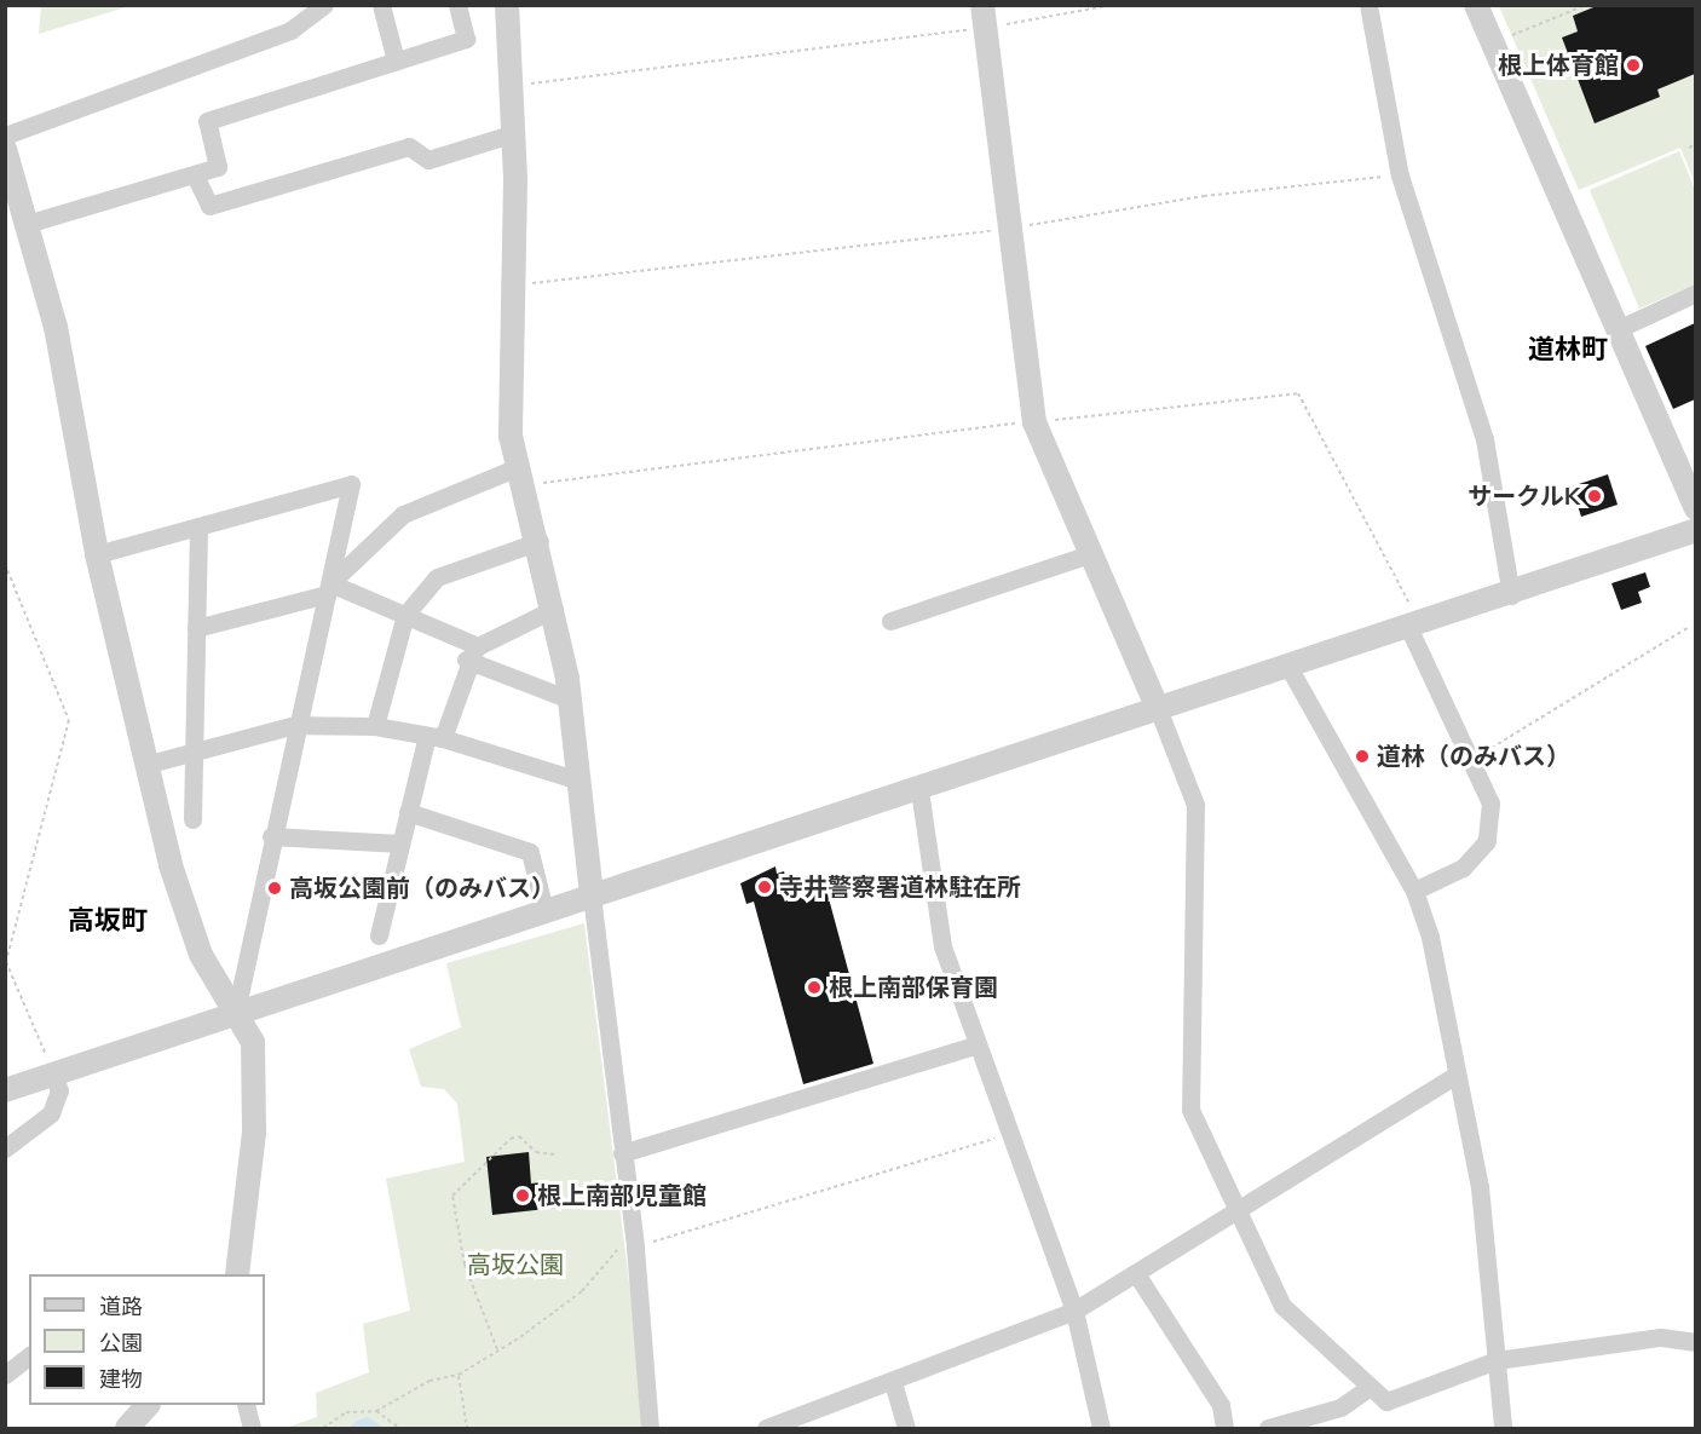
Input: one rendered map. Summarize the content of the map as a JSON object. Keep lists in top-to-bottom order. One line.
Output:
{"districts":["道林町","高坂町"],"parks":["高坂公園"],"places":["根上体育館","サークルK","道林（のみバス）","寺井警察署道林駐在所","高坂公園前（のみバス）","根上南部保育園","根上南部児童館"],"legend":["道路","公園","建物"]}
